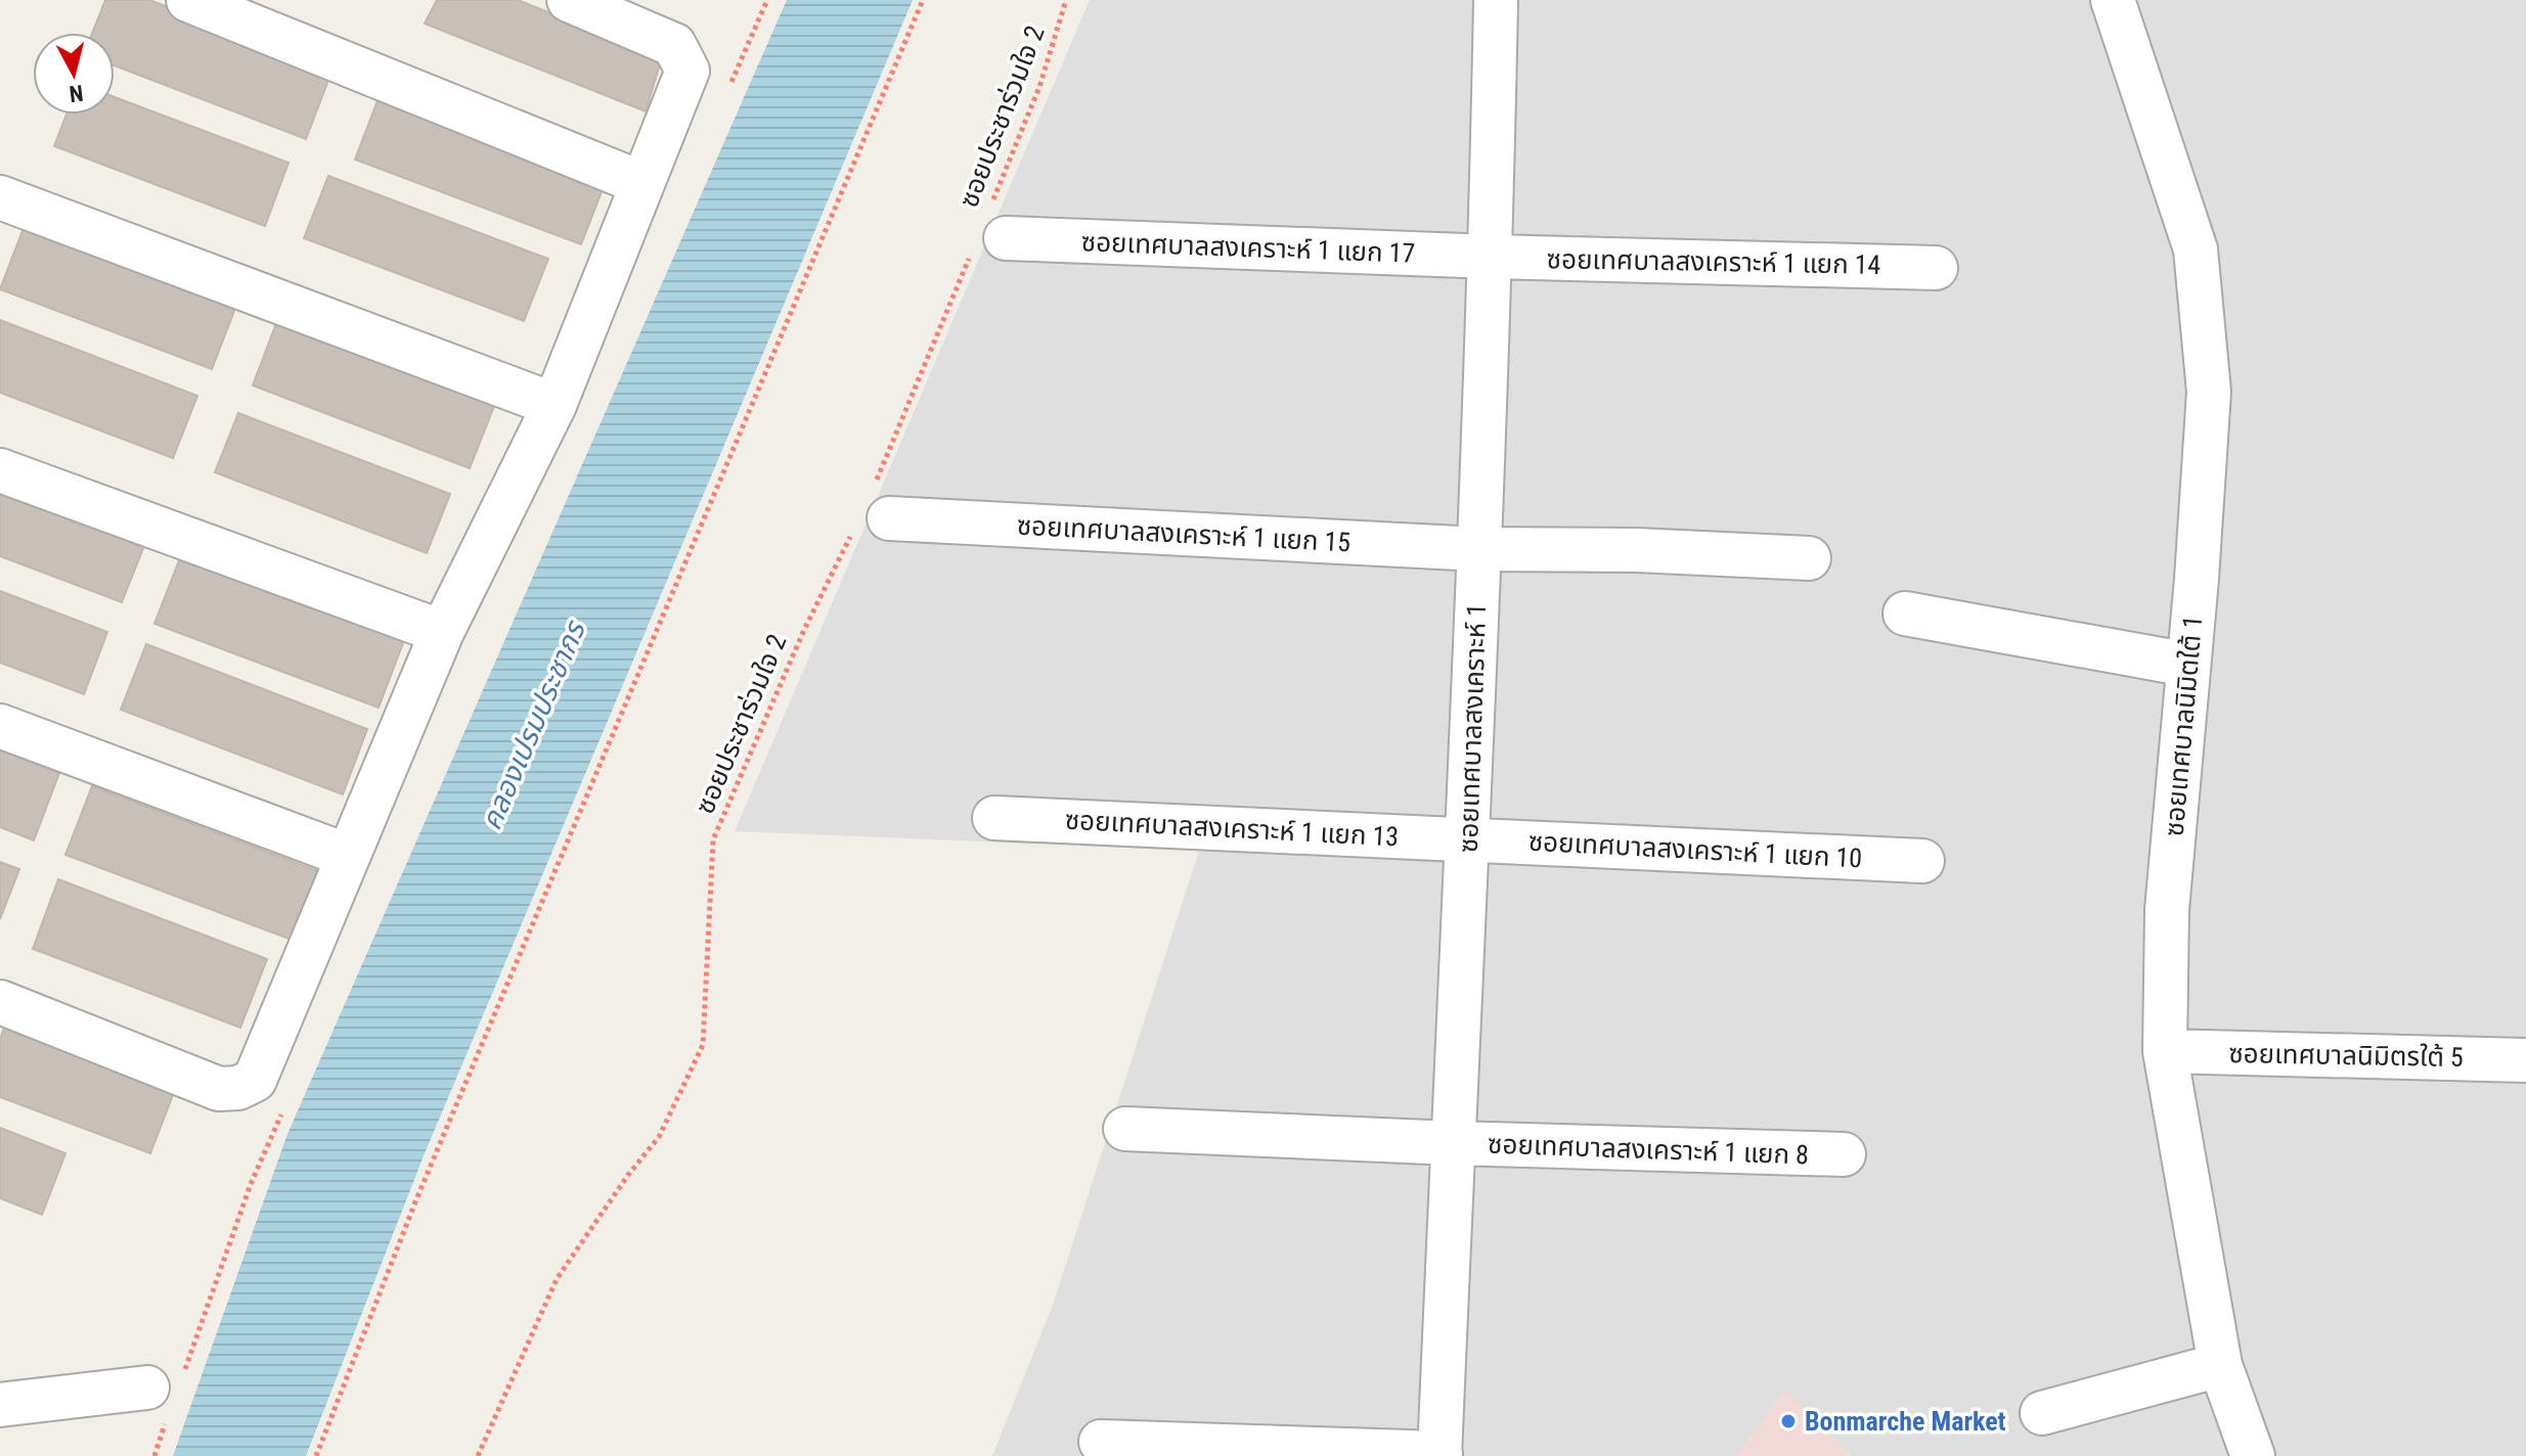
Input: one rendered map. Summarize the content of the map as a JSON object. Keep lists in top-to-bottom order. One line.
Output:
{"streets":{"street":["ซอยเทศบาลสงเคราะห์ 1 แยก 17","ซอยเทศบาลสงเคราะห์ 1 แยก 14","ซอยเทศบาลสงเคราะห์ 1 แยก 15","ซอยเทศบาลนิมิตใต้ 1","ซอยเทศบาลสงเคราะห์ 1","ซอยเทศบาลสงเคราะห์ 1 แยก 13","ซอยเทศบาลสงเคราะห์ 1 แยก 10","ซอยเทศบาลนิมิตรใต้ 5","ซอยเทศบาลสงเคราะห์ 1 แยก 8"],"path":["ซอยประชาร่วมใจ 2"]},"crossings":[["ซอยประชาร่วมใจ 2","ซอยเทศบาลสงเคราะห์ 1 แยก 17"],["ซอยประชาร่วมใจ 2","ซอยเทศบาลสงเคราะห์ 1 แยก 15"],["ซอยเทศบาลสงเคราะห์ 1 แยก 17","ซอยเทศบาลสงเคราะห์ 1 แยก 14"],["ซอยเทศบาลสงเคราะห์ 1 แยก 17","ซอยเทศบาลสงเคราะห์ 1"],["ซอยเทศบาลสงเคราะห์ 1 แยก 14","ซอยเทศบาลสงเคราะห์ 1"],["ซอยเทศบาลสงเคราะห์ 1 แยก 15","ซอยเทศบาลสงเคราะห์ 1"],["ซอยเทศบาลนิมิตใต้ 1","ซอยเทศบาลนิมิตรใต้ 5"],["ซอยเทศบาลสงเคราะห์ 1","ซอยเทศบาลสงเคราะห์ 1 แยก 13"],["ซอยเทศบาลสงเคราะห์ 1","ซอยเทศบาลสงเคราะห์ 1 แยก 10"],["ซอยเทศบาลสงเคราะห์ 1","ซอยเทศบาลสงเคราะห์ 1 แยก 8"],["ซอยเทศบาลสงเคราะห์ 1 แยก 13","ซอยเทศบาลสงเคราะห์ 1 แยก 10"]],"water":["คลองเปรมประชากร"],"places":["Bonmarche Market"],"north":"bottom"}
